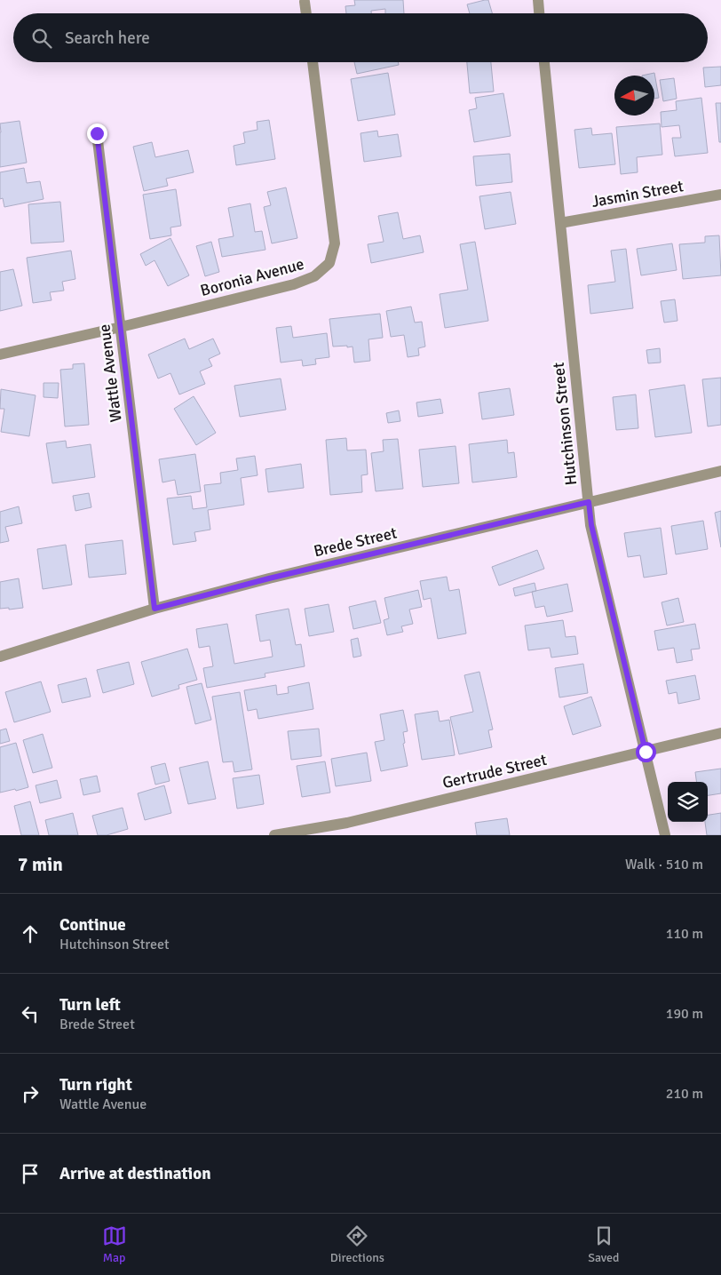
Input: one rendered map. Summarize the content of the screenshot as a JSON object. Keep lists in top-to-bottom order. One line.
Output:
{"streets":{"street":["Jasmin Street","Boronia Avenue","Wattle Avenue","Hutchinson Street","Brede Street","Gertrude Street"]},"crossings":[["Jasmin Street","Hutchinson Street"],["Boronia Avenue","Wattle Avenue"],["Wattle Avenue","Brede Street"],["Hutchinson Street","Brede Street"],["Hutchinson Street","Gertrude Street"]],"north":"left","page":{"search":"Search here","heading":["7 min","Walk · 510 m"],"list":[["Continue","Hutchinson Street","110 m"],["Turn left","Brede Street","190 m"],["Turn right","Wattle Avenue","210 m"],"Arrive at destination"],"nav":["Map","Directions","Saved"]}}
